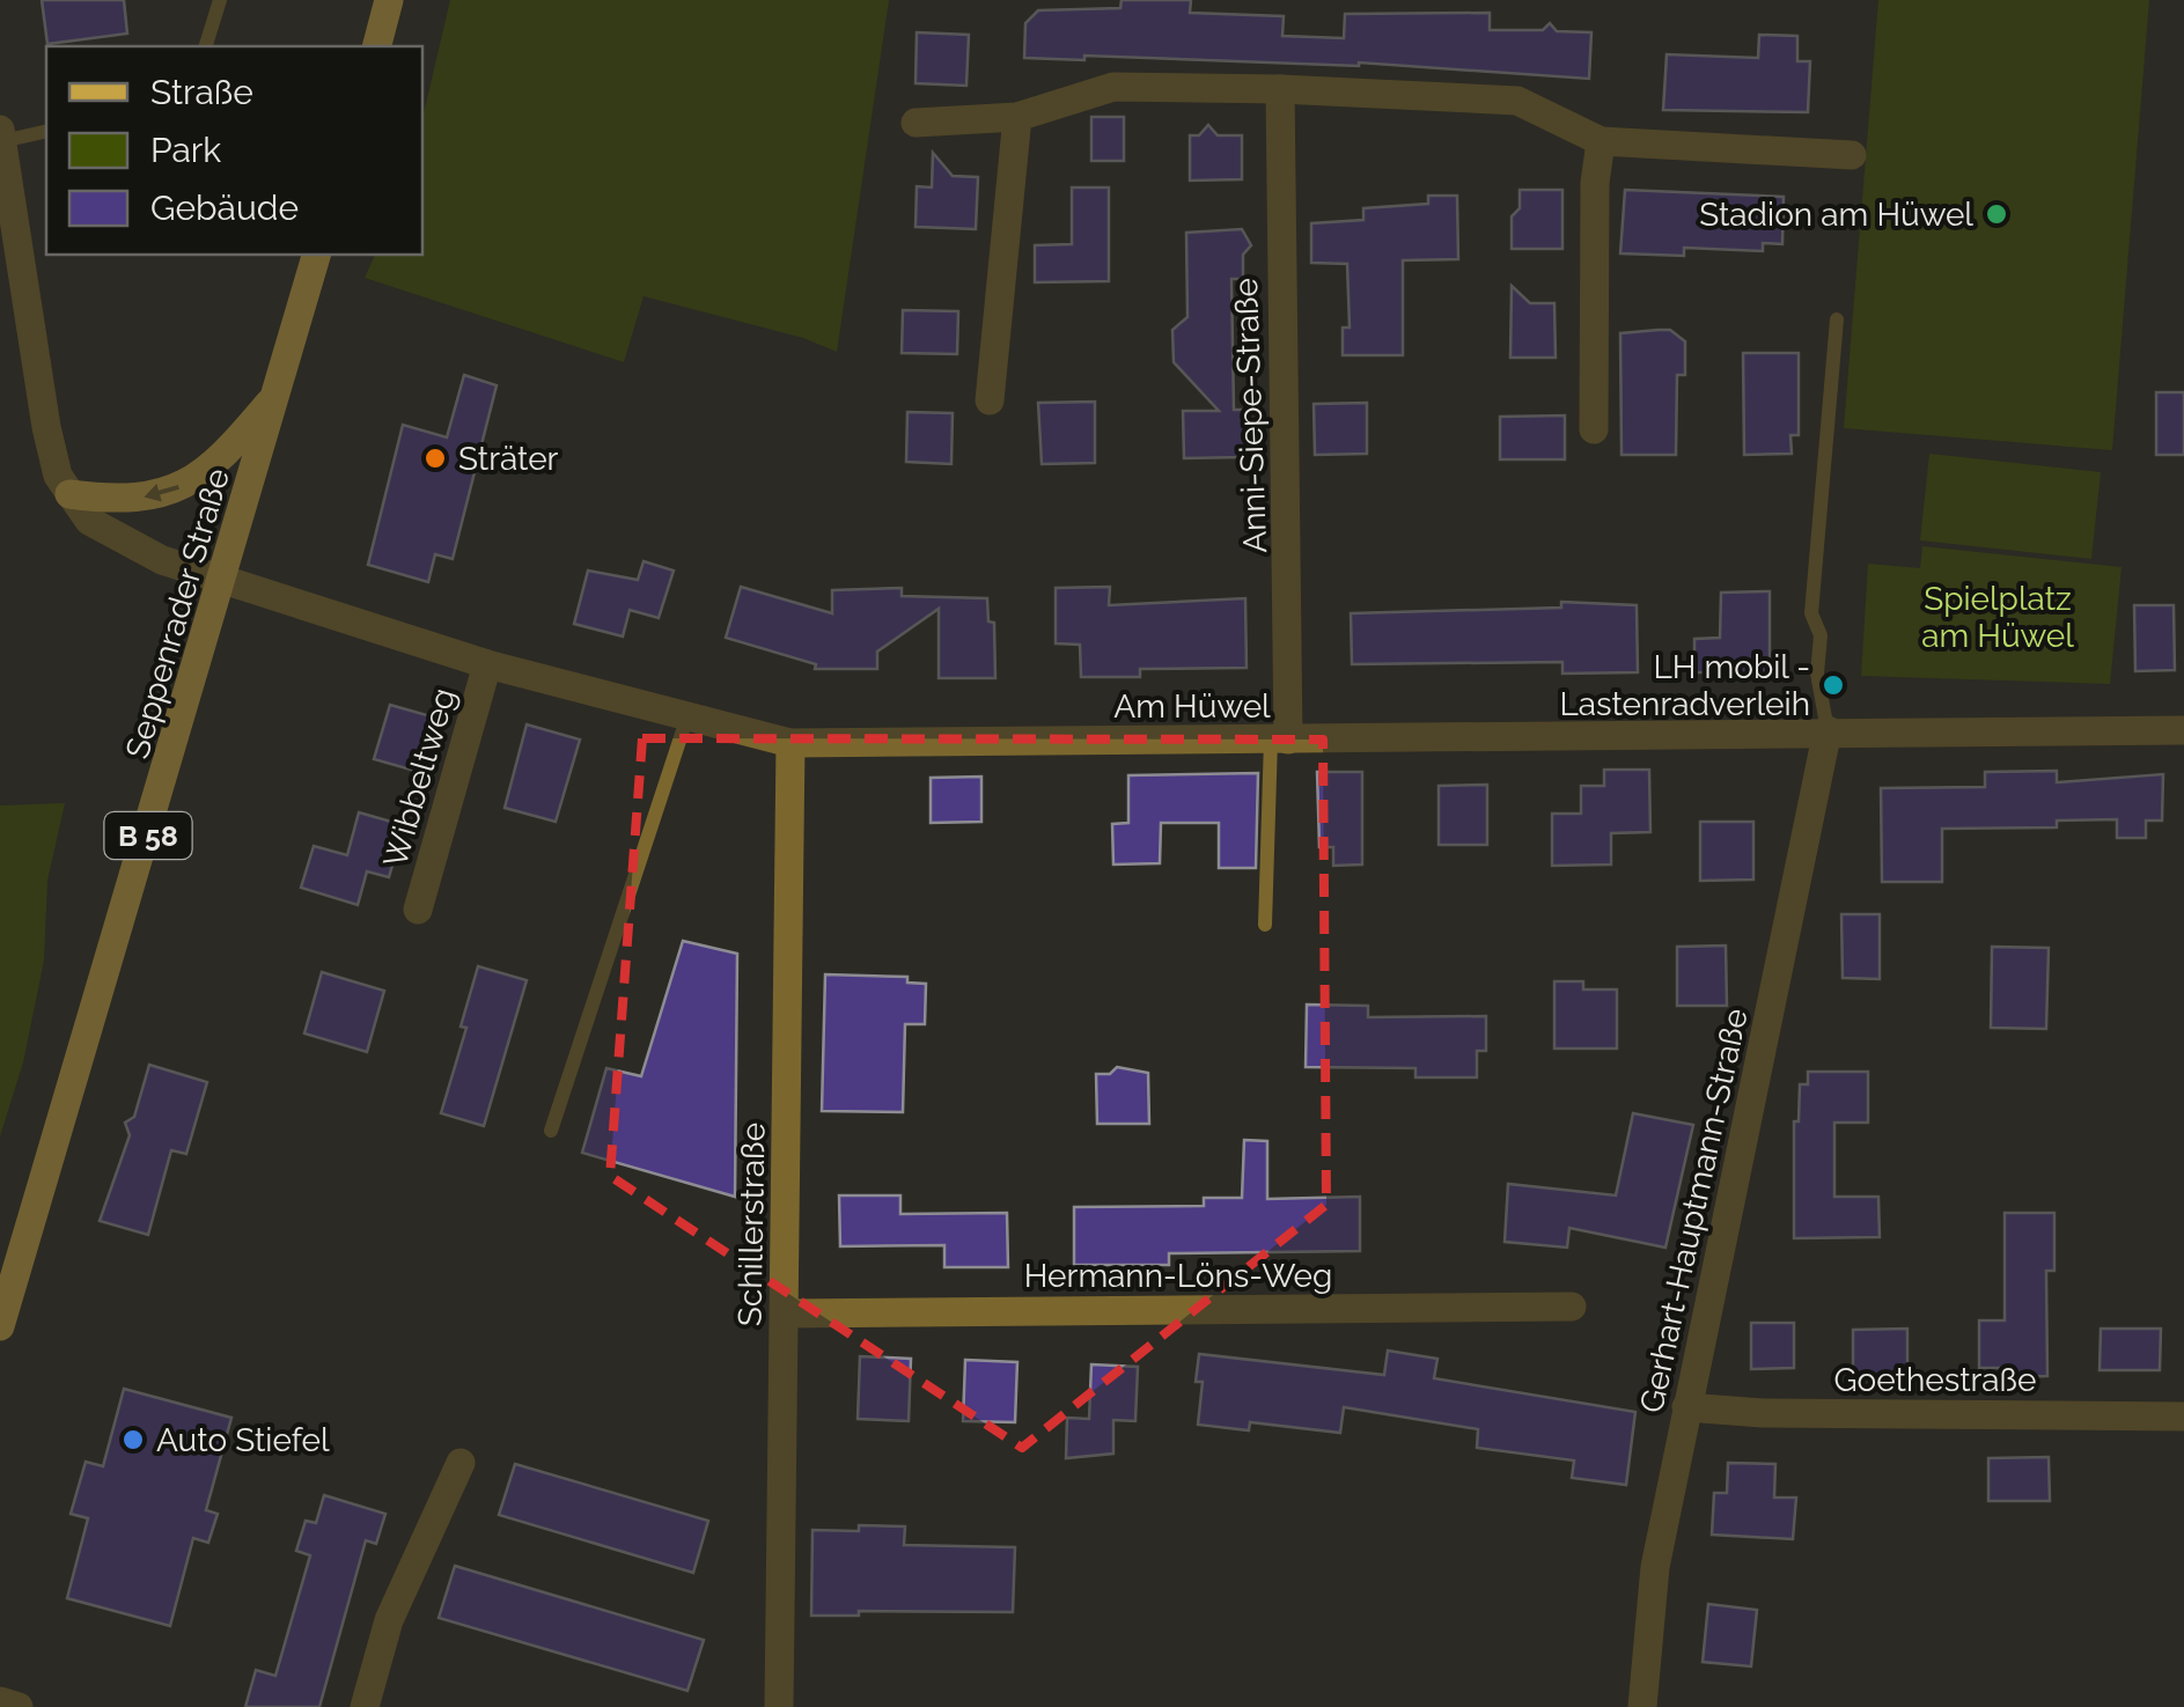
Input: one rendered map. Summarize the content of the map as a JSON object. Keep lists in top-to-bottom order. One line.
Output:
{"streets":{"main road":["Seppenrader Straße","B 58"],"street":["Anni-Siepe-Straße","Am Hüwel","Wibbeltweg","Gerhart-Hauptmann-Straße","Schillerstraße","Hermann-Löns-Weg","Goethestraße"]},"crossings":[["Anni-Siepe-Straße","Am Hüwel"],["Seppenrader Straße","Am Hüwel"],["Am Hüwel","Wibbeltweg"],["Am Hüwel","Gerhart-Hauptmann-Straße"],["Am Hüwel","Schillerstraße"],["Gerhart-Hauptmann-Straße","Goethestraße"],["Schillerstraße","Hermann-Löns-Weg"]],"parks":["Spielplatz am Hüwel"],"places":["Stadion am Hüwel","Sträter","LH mobil - Lastenradverleih","Auto Stiefel"],"legend":["Straße","Park","Gebäude"]}
